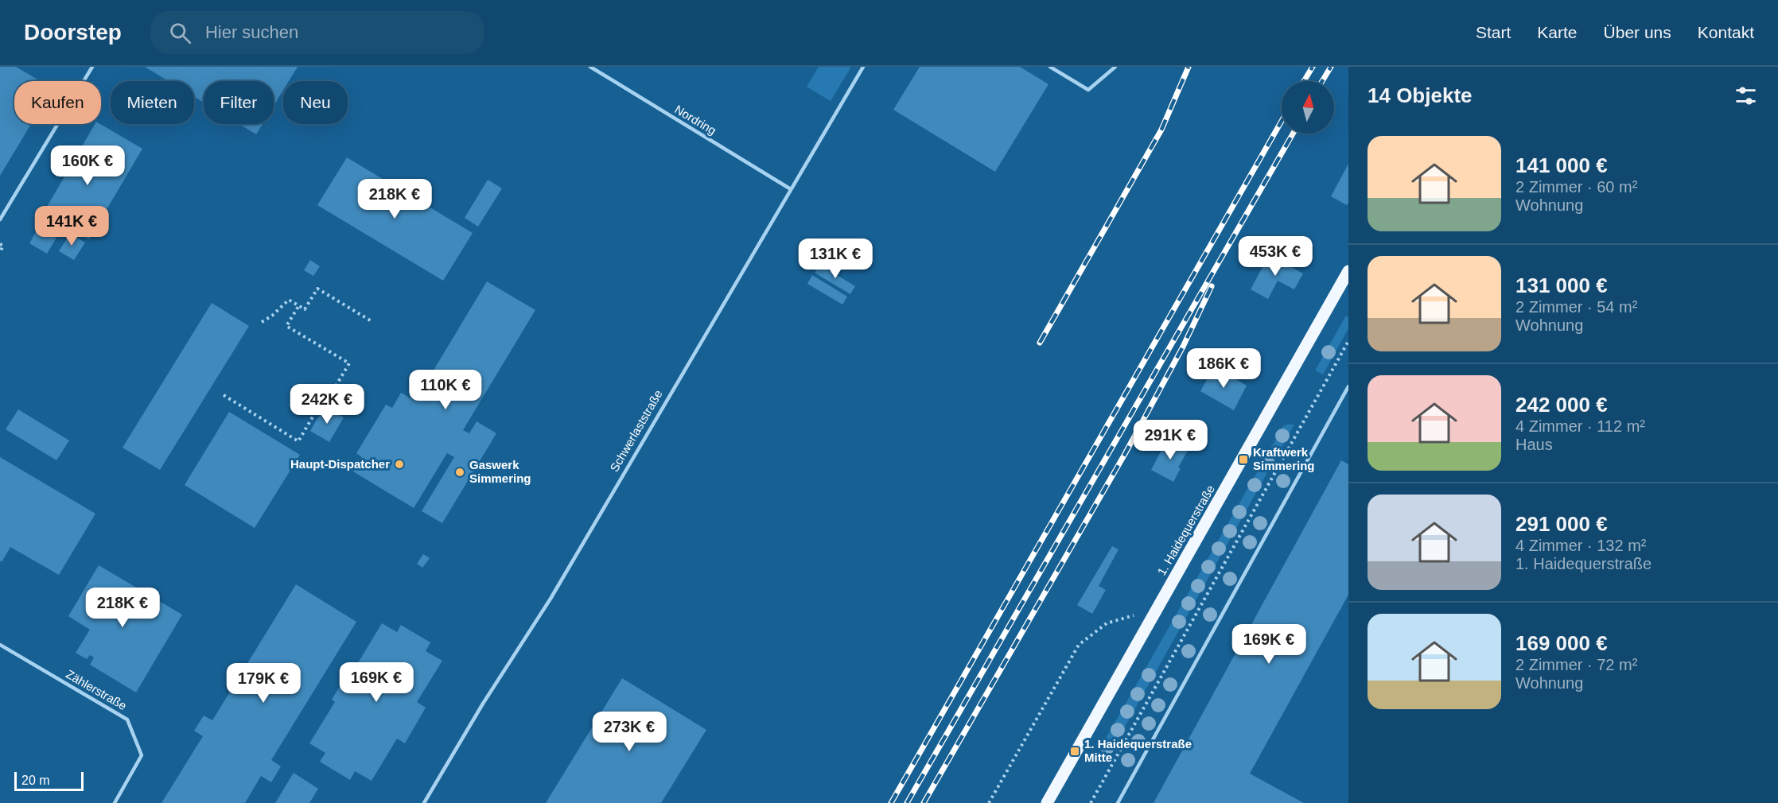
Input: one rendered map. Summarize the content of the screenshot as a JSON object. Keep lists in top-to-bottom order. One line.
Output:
{"streets":{"main road":["1. Haidequerstraße"],"lane":["Nordring","Schwerlaststraße","Zählerstraße"]},"crossings":[["Nordring","Schwerlaststraße"]],"places":{"transit":["Kraftwerk Simmering","1. Haidequerstraße Mitte"],"other":["Haupt-Dispatcher","Gaswerk Simmering"]},"scale_bar":"20 m","north":"top","page":{"header":"Doorstep","search":"Hier suchen","nav":["Start","Karte","Über uns","Kontakt"],"heading":"14 Objekte","chip":["Kaufen","Mieten","Filter","Neu"],"list":[{"name":"141 000 €","note":"2 Zimmer · 60 m² · Wohnung"},{"name":"131 000 €","note":"2 Zimmer · 54 m² · Wohnung"},{"name":"242 000 €","note":"4 Zimmer · 112 m² · Haus"},{"name":"291 000 €","note":"4 Zimmer · 132 m² · 1. Haidequerstraße"},{"name":"169 000 €","note":"2 Zimmer · 72 m² · Wohnung"}],"price":["160K €","218K €","141K €","453K €","131K €","186K €","110K €","242K €","291K €","218K €","169K €","169K €","179K €","273K €"],"scale":"20 m"}}
